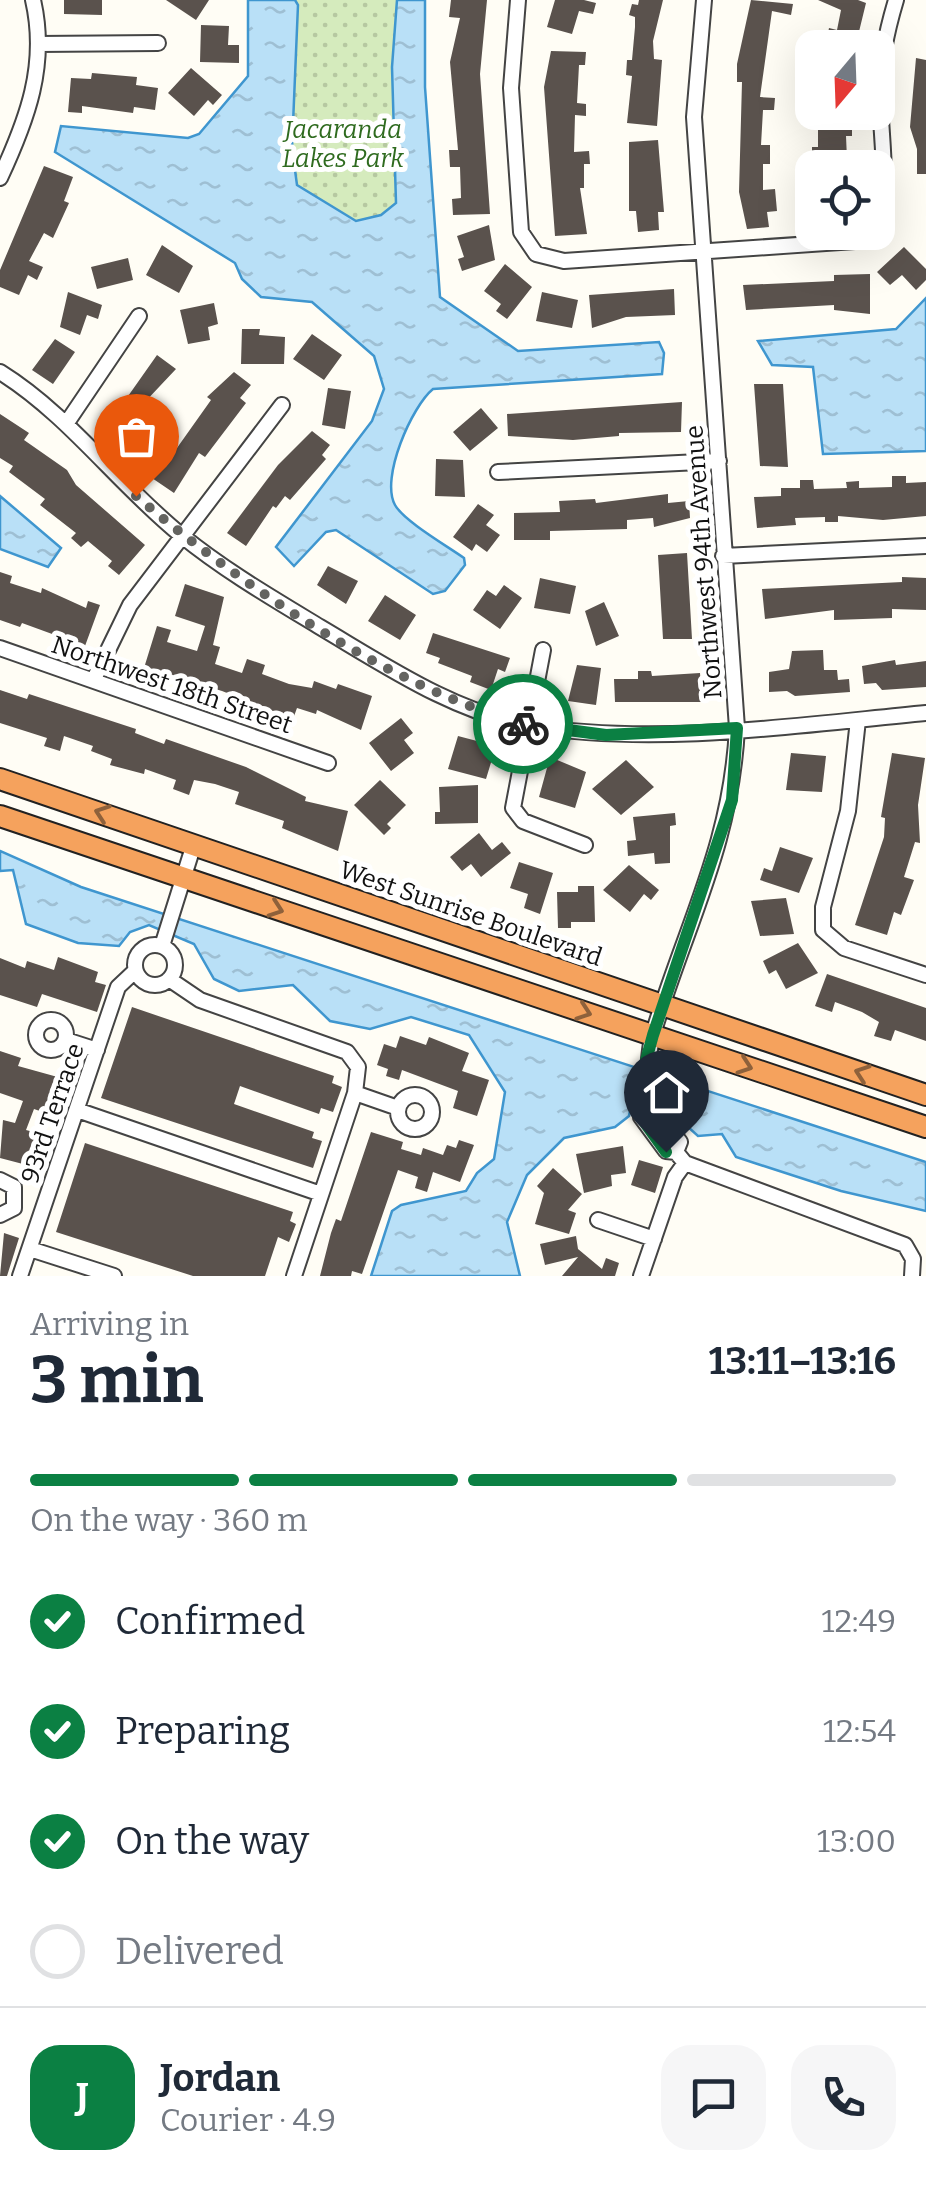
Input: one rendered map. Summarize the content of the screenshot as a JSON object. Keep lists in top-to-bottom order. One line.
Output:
{"streets":{"highway":["West Sunrise Boulevard"],"street":["Northwest 94th Avenue","Northwest 18th Street","93rd Terrace"]},"crossings":[["Northwest 94th Avenue","West Sunrise Boulevard"]],"parks":["Jacaranda Lakes Park"],"north":"bottom","page":{"heading":["3 min","Arriving in","13:11–13:16"],"panel":["Jordan","Courier · 4.9"],"bar":"On the way · 360 m","list":[["Confirmed","12:49"],["Preparing","12:54"],["On the way","13:00"],"Delivered"],"round":"J"}}
